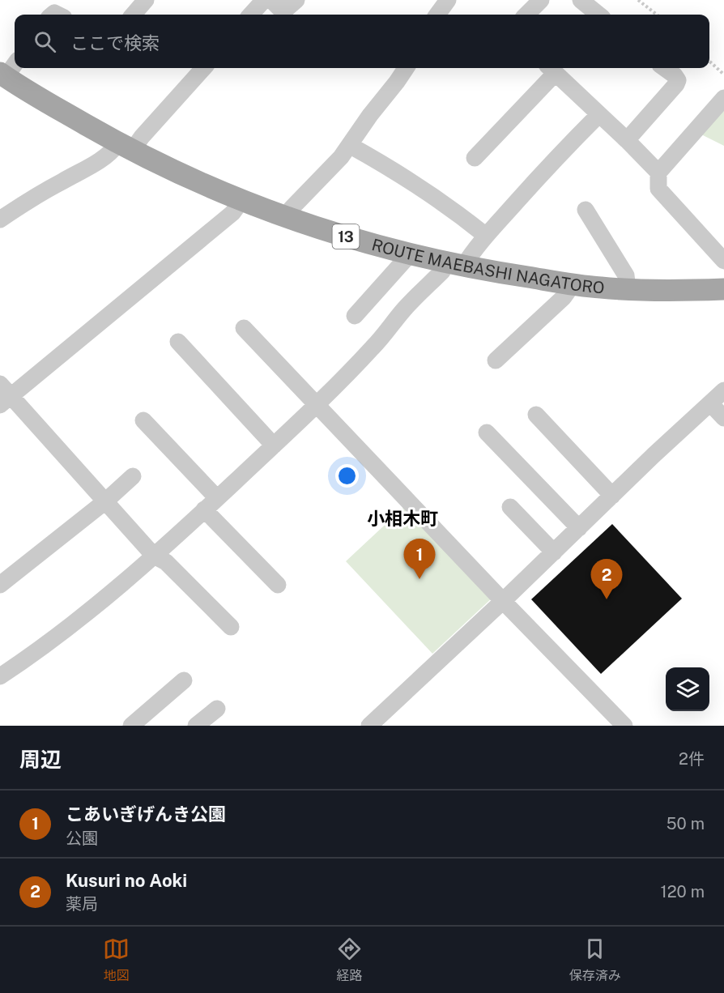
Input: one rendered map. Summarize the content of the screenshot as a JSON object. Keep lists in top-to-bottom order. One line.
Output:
{"streets":{"main road":["13","ROUTE MAEBASHI NAGATORO"]},"districts":["小相木町"],"page":{"search":"ここで検索","pins":["1","2"],"heading":["周辺","2件"],"list":[{"mark":"1","name":"こあいぎげんき公園","note":"公園","value":"50 m"},{"mark":"2","name":"Kusuri no Aoki","note":"薬局","value":"120 m"}],"nav":["地図","経路","保存済み"]}}
